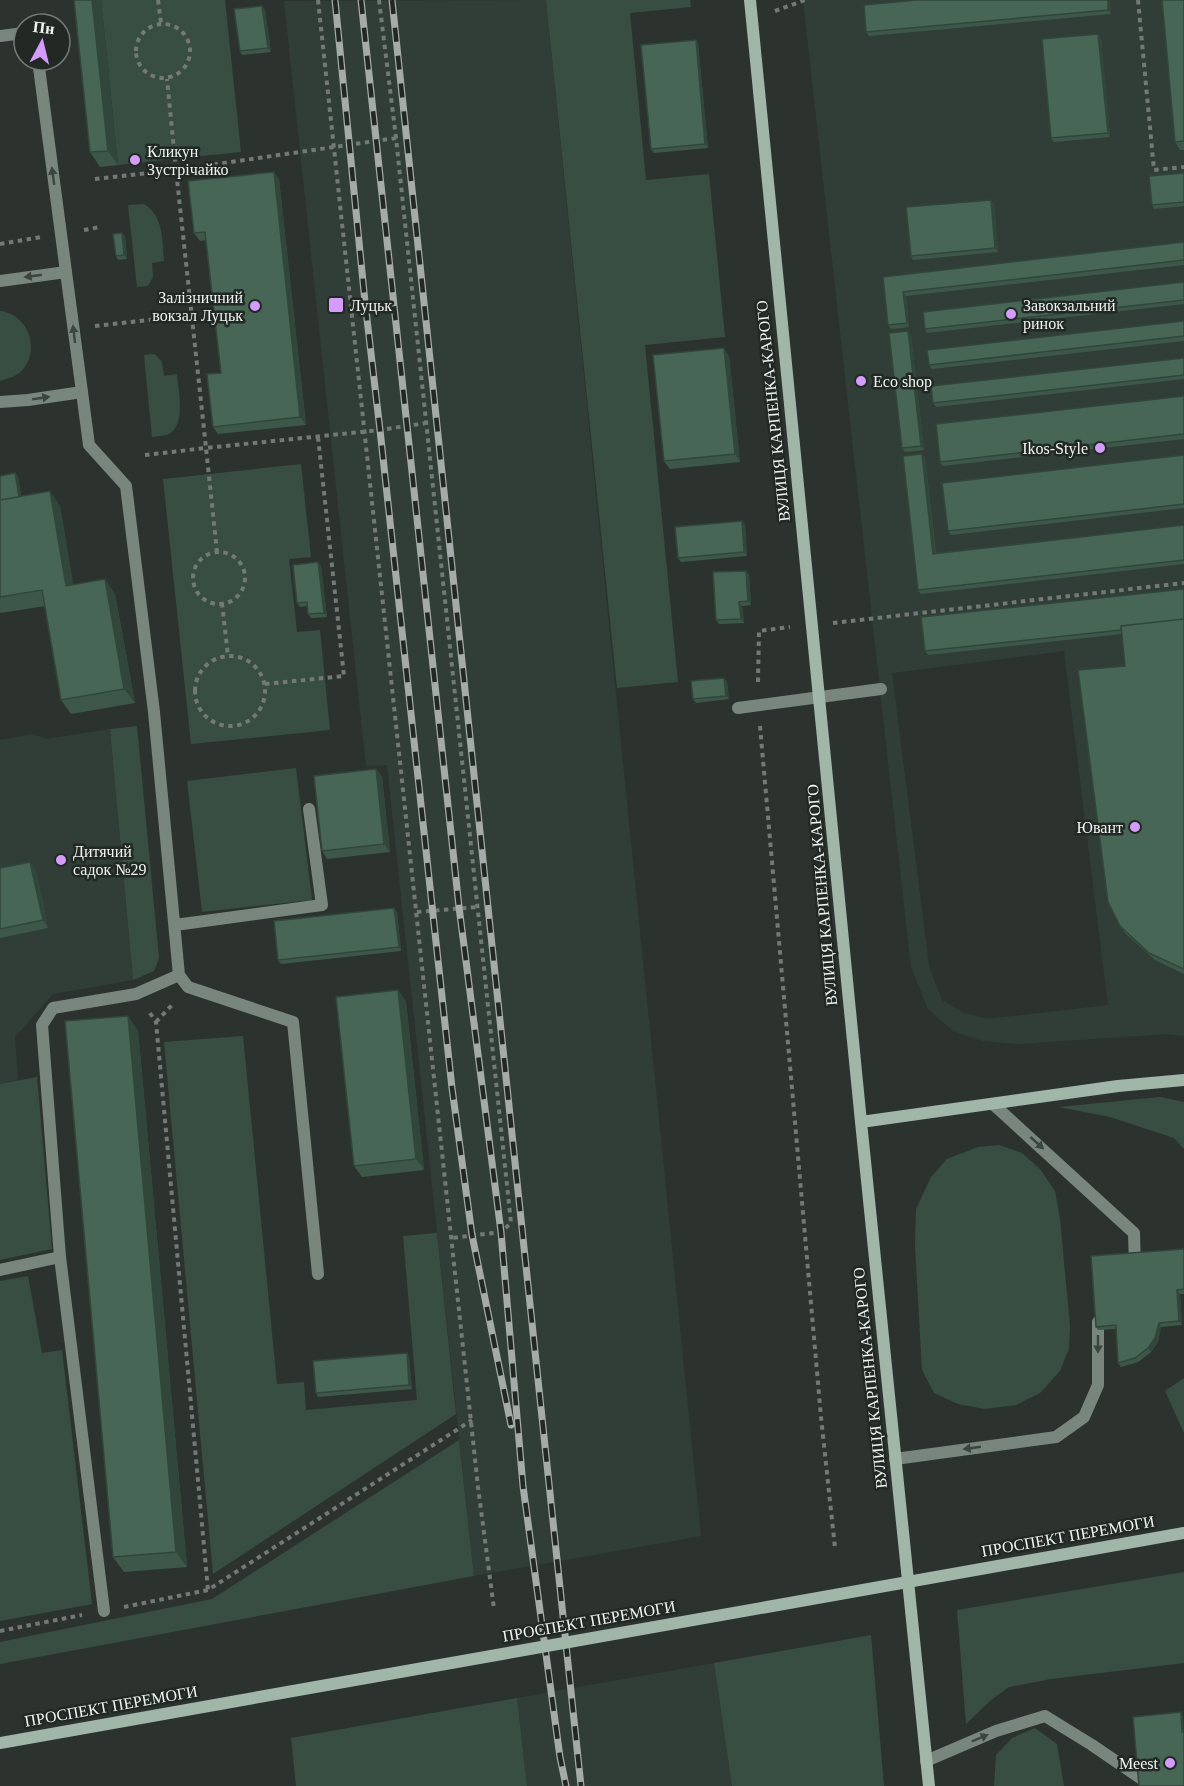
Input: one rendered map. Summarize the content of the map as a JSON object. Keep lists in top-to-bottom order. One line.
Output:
{"streets":{"main road":["ВУЛИЦЯ КАРПЕНКА-КАРОГО","ПРОСПЕКТ ПЕРЕМОГИ"]},"places":{"other":["Кликун Зустрічайко","Залізничний вокзал Луцьк","Завокзальний ринок","Eco shop","Ikos-Style","Ювант","Дитячий садок №29","Meest"],"transit":["Луцьк"]},"north":"top"}
